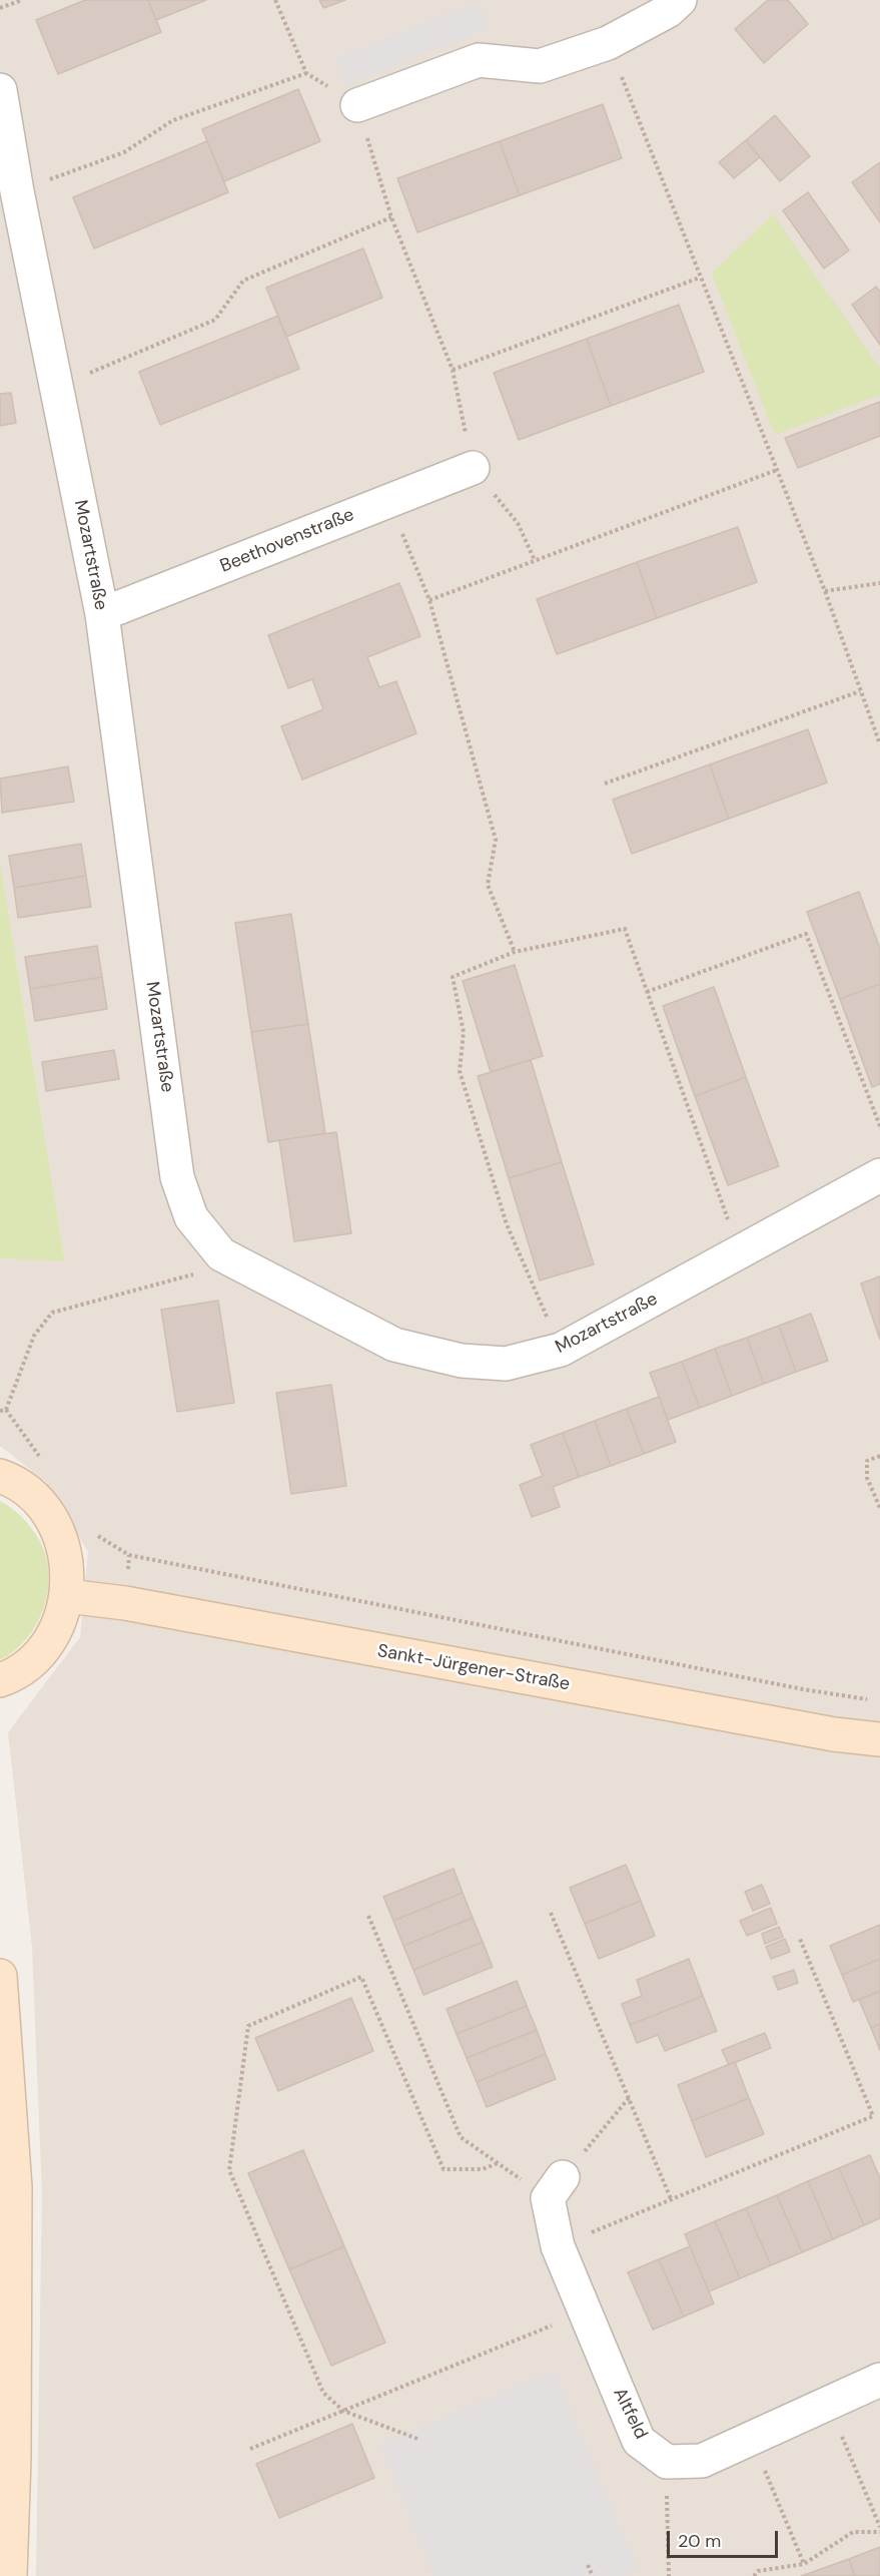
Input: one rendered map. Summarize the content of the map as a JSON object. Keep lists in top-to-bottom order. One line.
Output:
{"streets":{"street":["Beethovenstraße","Mozartstraße","Sankt-Jürgener-Straße","Altfeld"]},"crossings":[["Beethovenstraße","Mozartstraße"]],"scale_bar":"20 m"}
